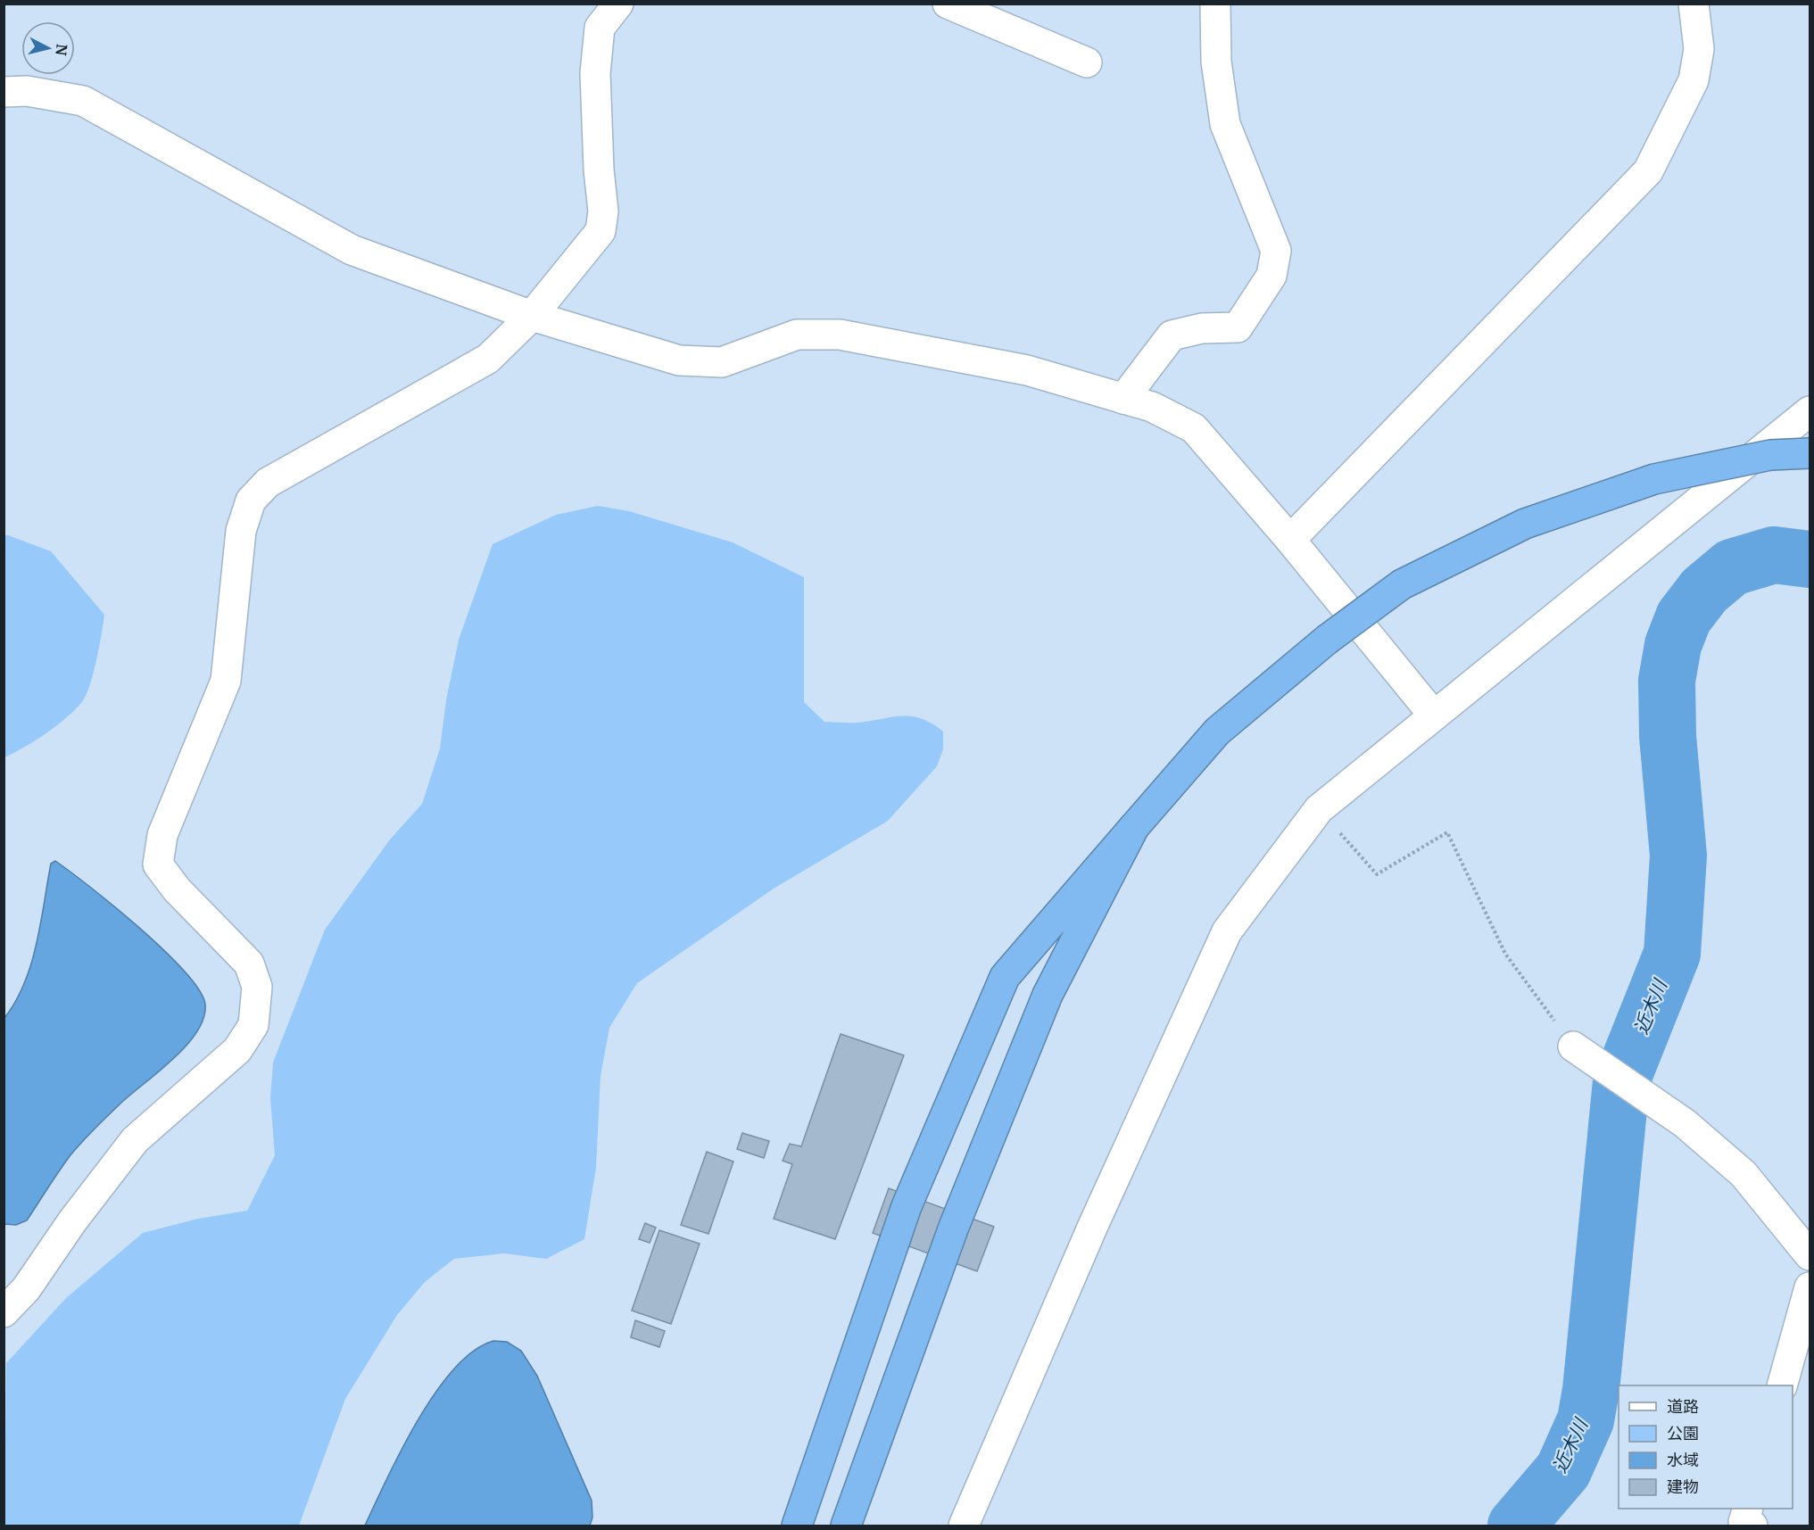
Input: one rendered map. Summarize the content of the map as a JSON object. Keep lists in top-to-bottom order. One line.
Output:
{"water":["近木川"],"legend":["道路","公園","水域","建物"],"north":"right"}
